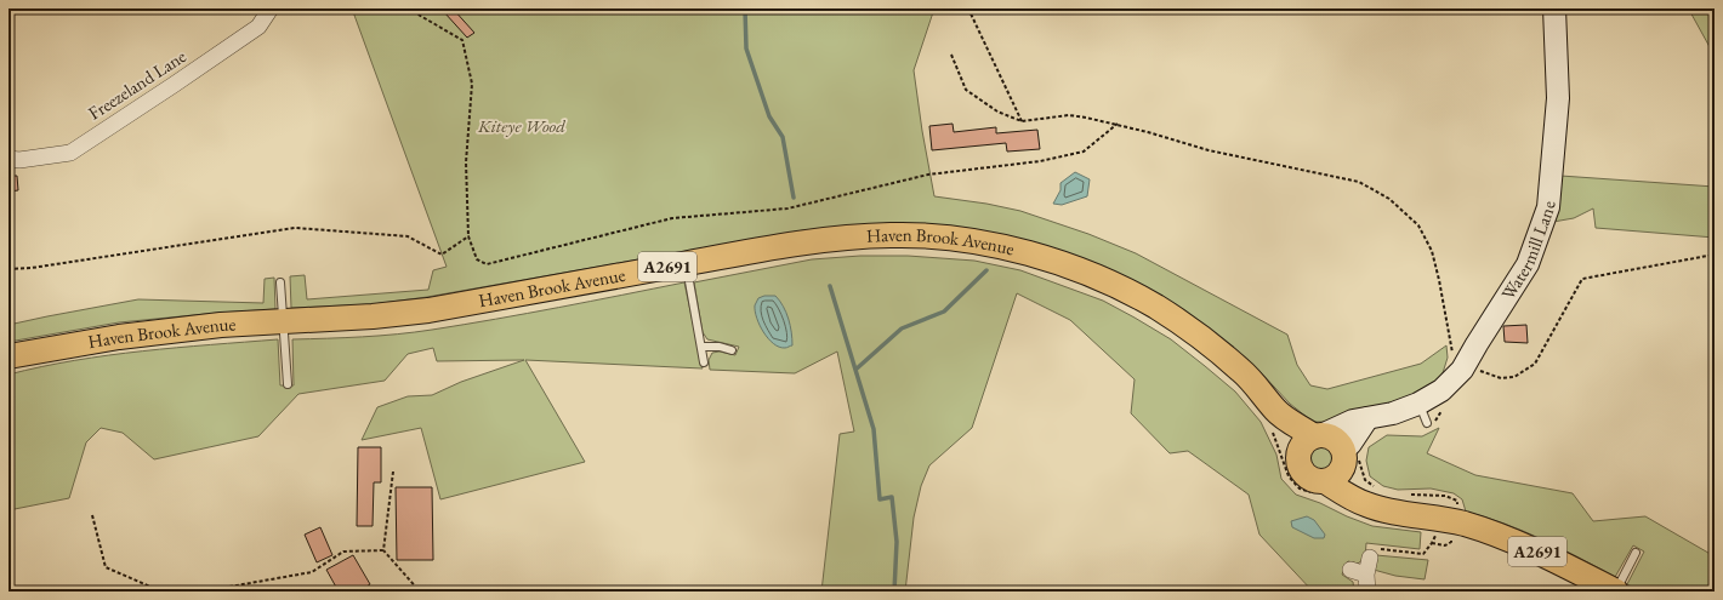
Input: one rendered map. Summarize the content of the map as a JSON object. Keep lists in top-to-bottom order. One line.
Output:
{"streets":{"main road":["Haven Brook Avenue","A2691"],"street":["Freezeland Lane","Watermill Lane"]},"crossings":[["Haven Brook Avenue","Watermill Lane"],["Haven Brook Avenue","A2691"],["Watermill Lane","A2691"]],"parks":["Kiteye Wood"]}
